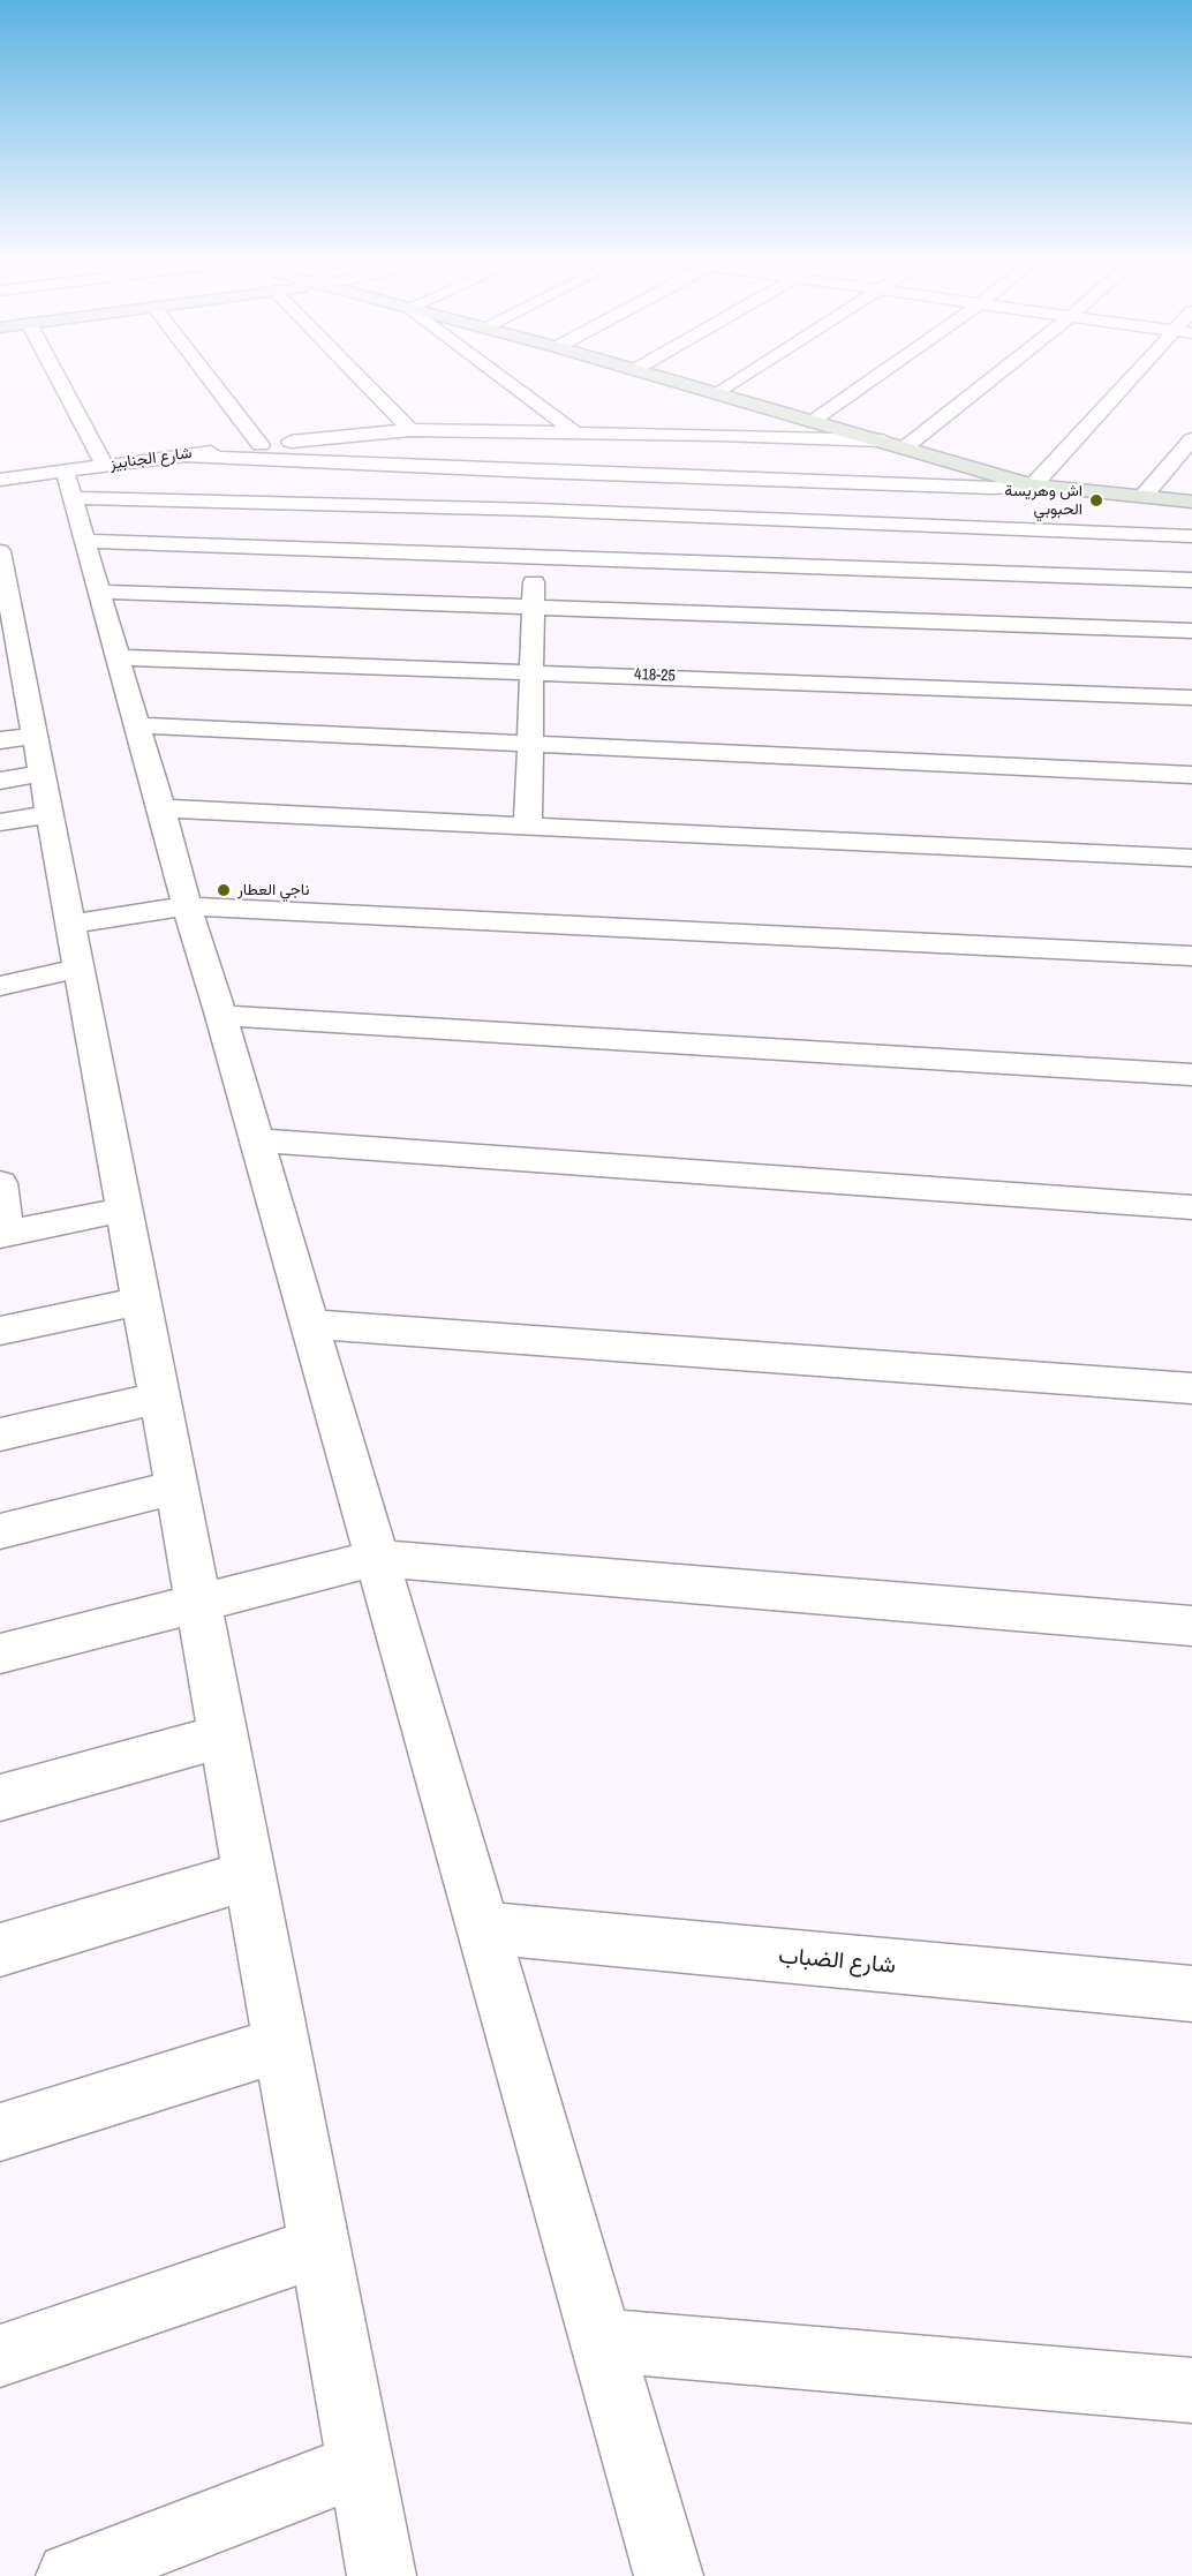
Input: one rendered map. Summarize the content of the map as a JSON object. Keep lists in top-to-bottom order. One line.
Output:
{"streets":{"street":["شارع الجنابيز","418-25","شارع الضباب"]},"places":["اش وهريسة الحبوبي","ناجي العطار"]}
